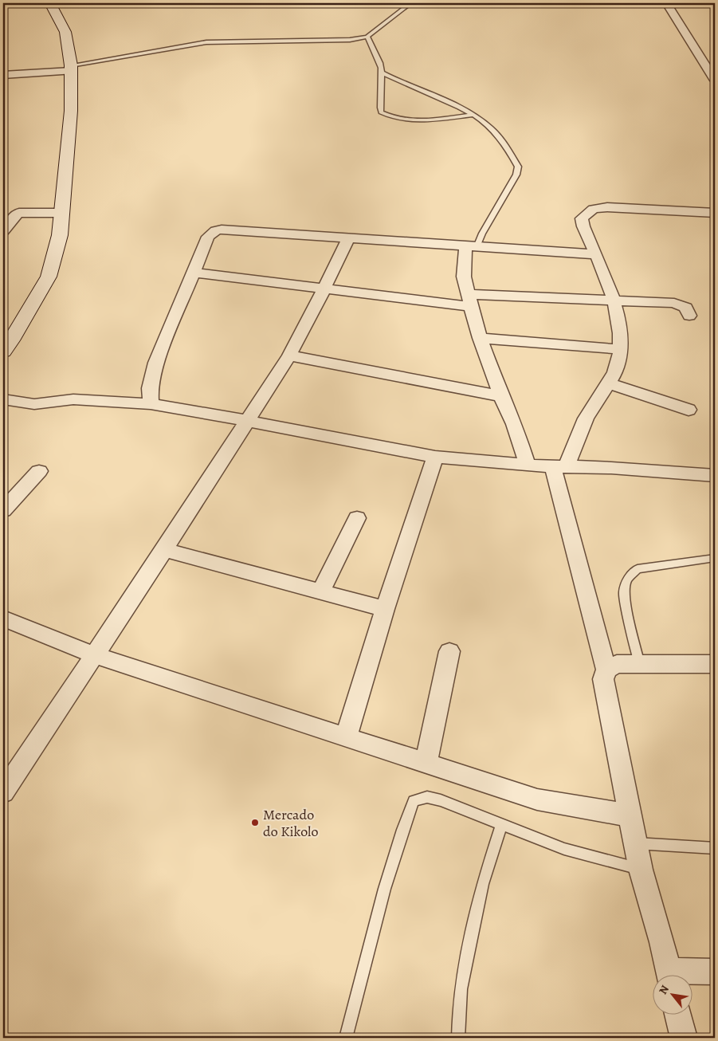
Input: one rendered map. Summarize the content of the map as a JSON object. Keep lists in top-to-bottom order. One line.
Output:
{"places":["Mercado do Kikolo"],"north":"top left"}
